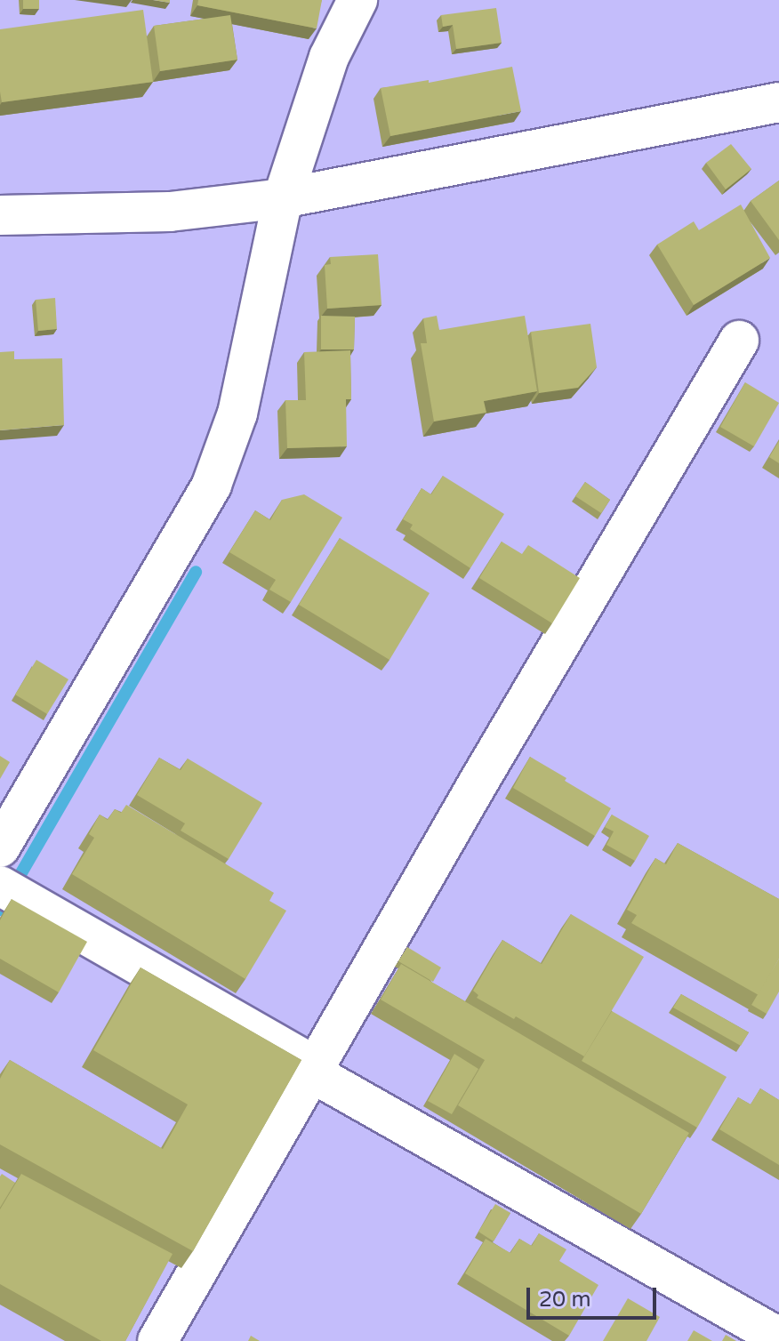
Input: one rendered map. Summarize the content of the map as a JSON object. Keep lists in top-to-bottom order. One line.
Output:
{"scale_bar":"20 m"}
